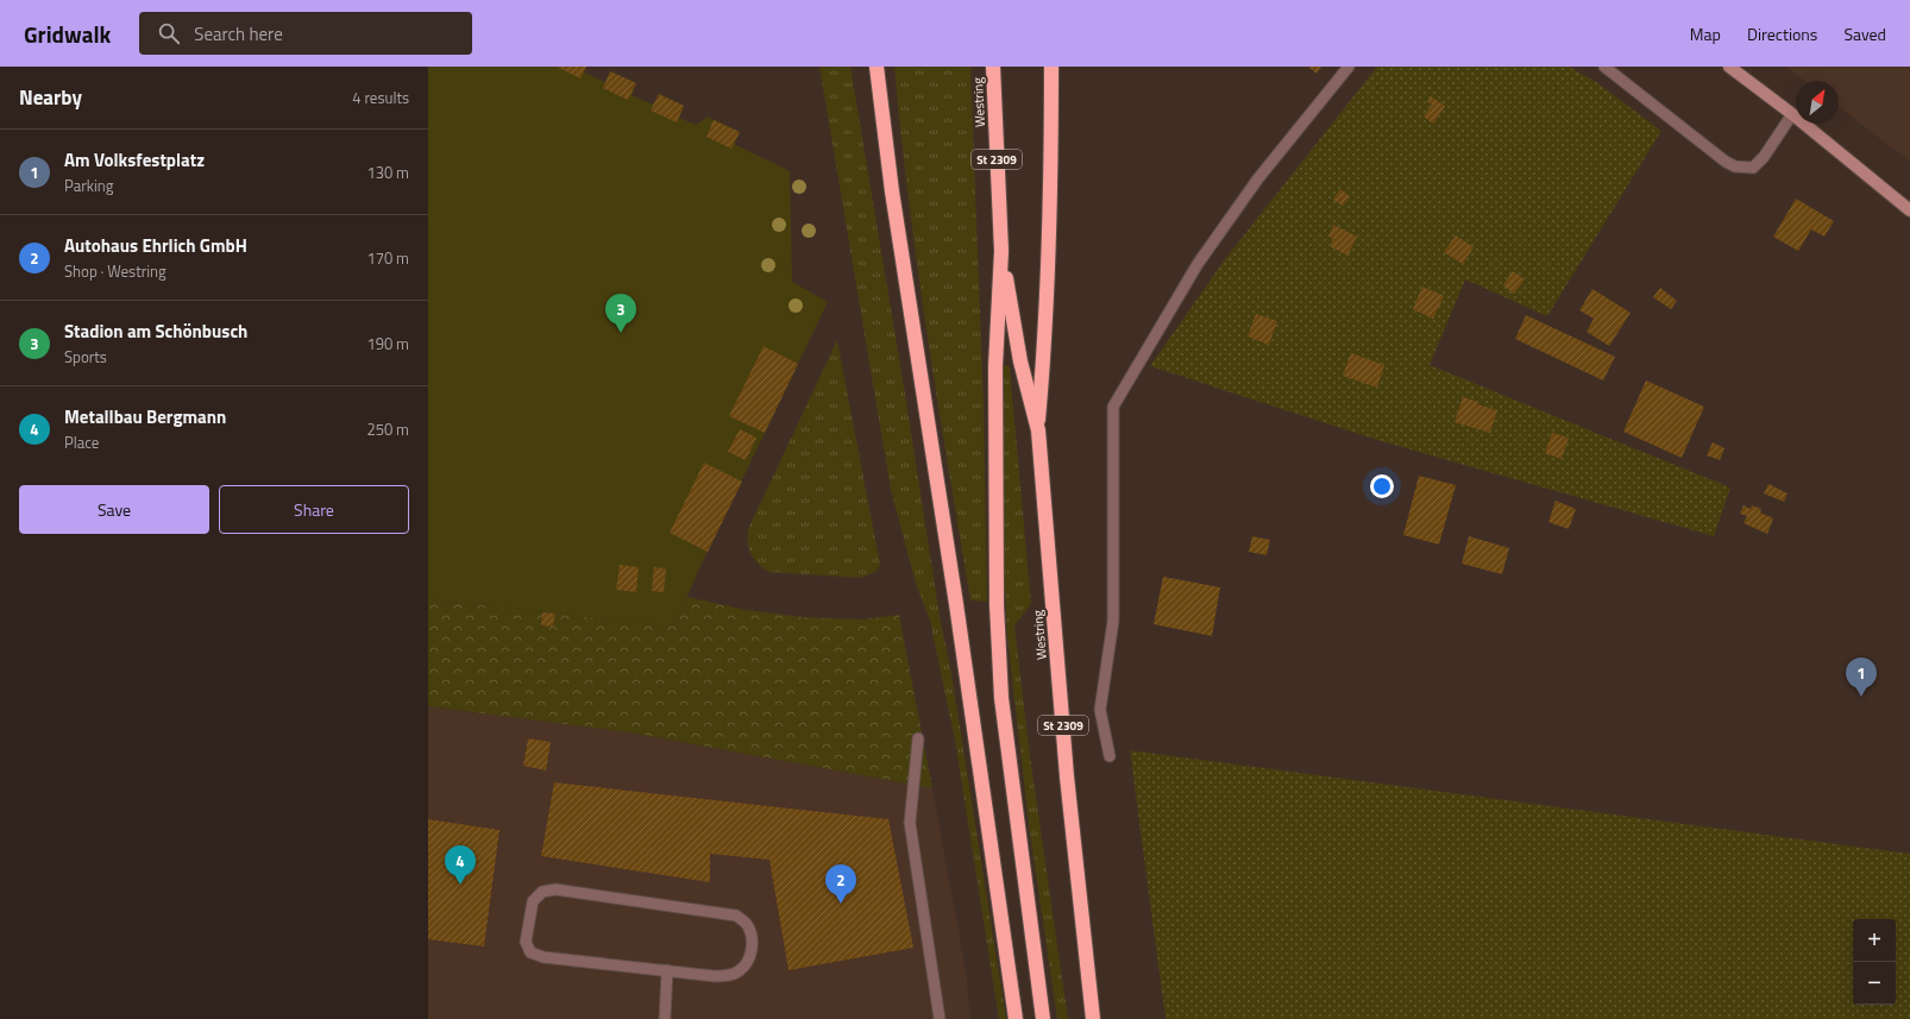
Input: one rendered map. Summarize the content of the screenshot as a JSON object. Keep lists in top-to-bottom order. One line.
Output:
{"streets":{"highway":["Westring","St 2309"]},"north":"top right","page":{"header":"Gridwalk","search":"Search here","nav":["Map","Directions","Saved"],"heading":["Nearby","4 results"],"list":[{"mark":"1","name":"Am Volksfestplatz","note":"Parking","value":"130 m"},{"mark":"2","name":"Autohaus Ehrlich GmbH","note":"Shop · Westring","value":"170 m"},{"mark":"3","name":"Stadion am Schönbusch","note":"Sports","value":"190 m"},{"mark":"4","name":"Metallbau Bergmann","note":"Place","value":"250 m"}],"pins":["3","1","4","2"],"buttons":["Save","Share"],"map_buttons":["+","−"]}}
